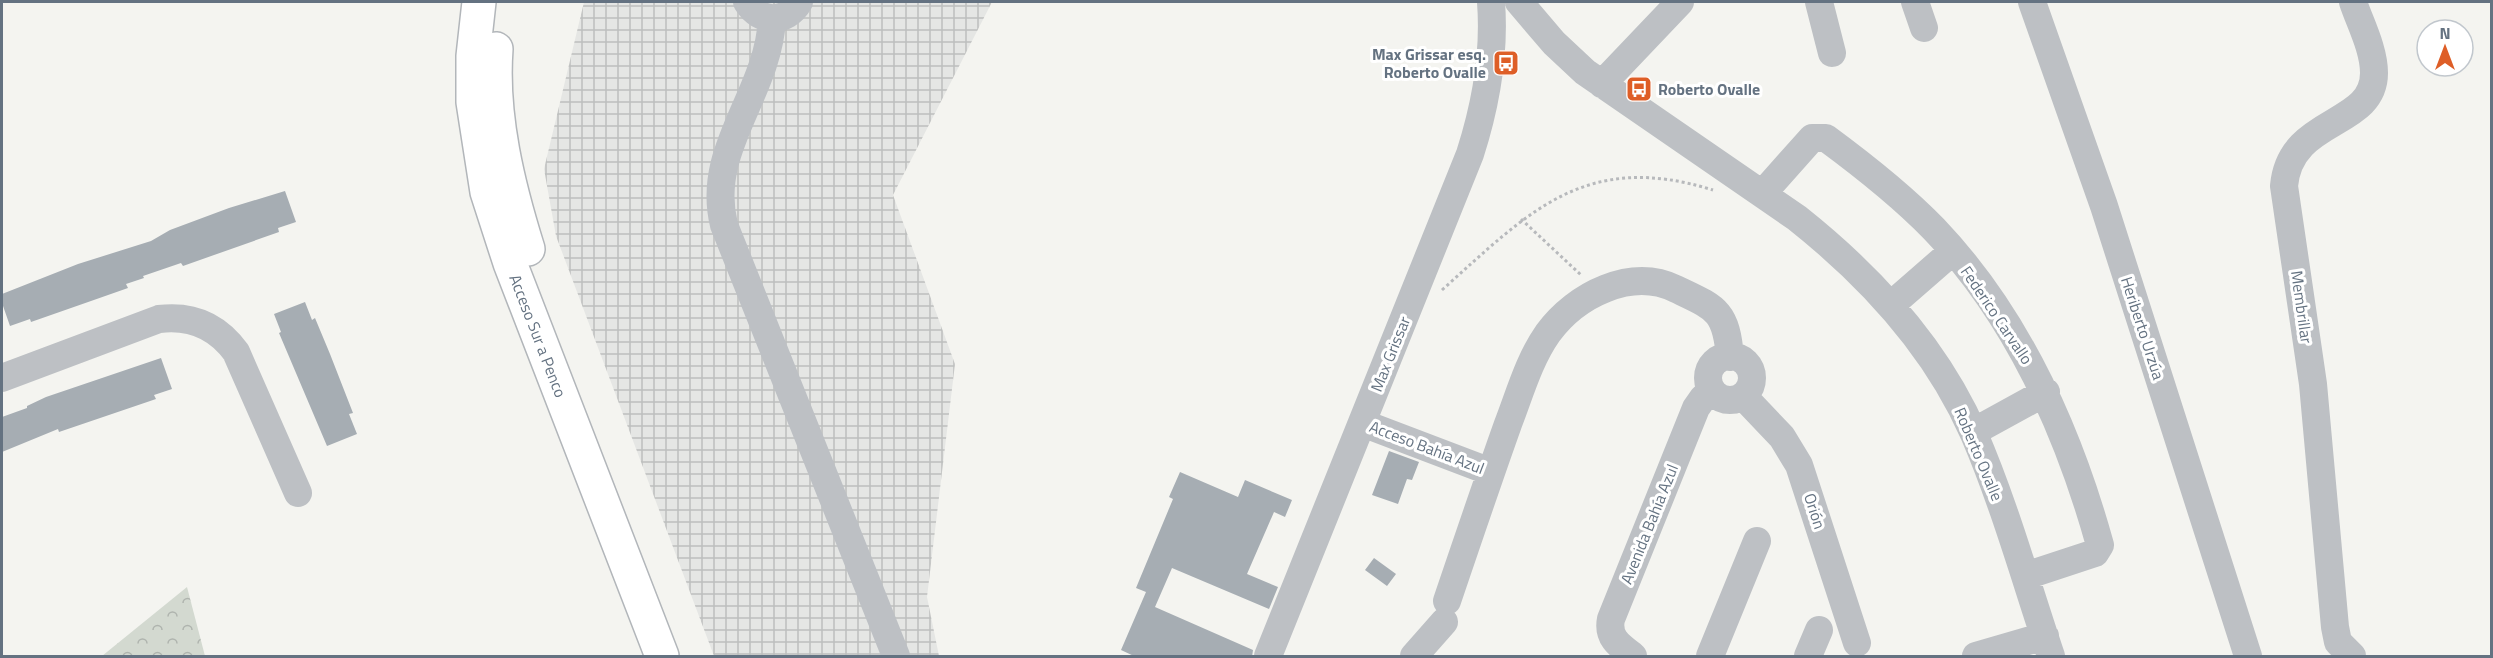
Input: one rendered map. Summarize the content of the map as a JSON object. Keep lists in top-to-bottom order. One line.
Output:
{"streets":{"main road":["Acceso Sur a Penco"],"street":["Membrillar","Federico Carvallo","Heriberto Urzúa","Max Grissar","Acceso Bahía Azul","Roberto Ovalle","Orión","Avenida Bahía Azul"]},"crossings":[["Federico Carvallo","Roberto Ovalle"],["Max Grissar","Acceso Bahía Azul"],["Orión","Avenida Bahía Azul"]],"places":{"bus stop":["Max Grissar esq. Roberto Ovalle","Roberto Ovalle"]},"north":"top"}
